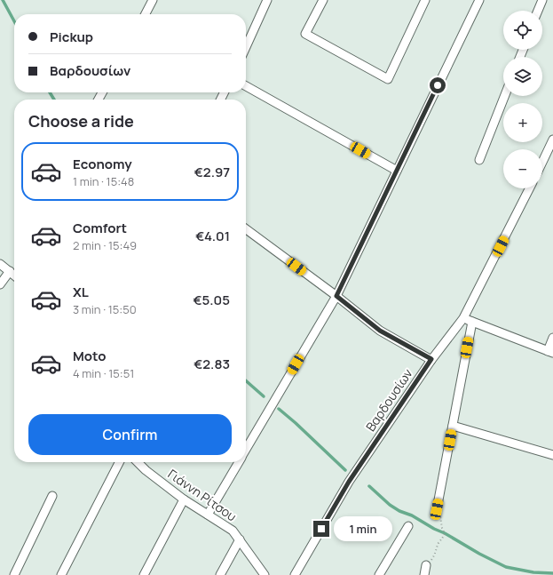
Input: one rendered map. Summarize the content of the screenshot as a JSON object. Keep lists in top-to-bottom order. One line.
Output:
{"streets":{"street":["Βαρδουσίων","Γιάννη Ρίτσου"]},"page":{"map_buttons":["+","−"],"banner":["Pickup","Βαρδουσίων"],"heading":"Choose a ride","list":[{"name":"Economy","note":"1 min · 15:48","value":"€2.97"},{"name":"Comfort","note":"2 min · 15:49","value":"€4.01"},{"name":"XL","note":"3 min · 15:50","value":"€5.05"},{"name":"Moto","note":"4 min · 15:51","value":"€2.83"}],"buttons":"Confirm","bubble":"1 min"}}
